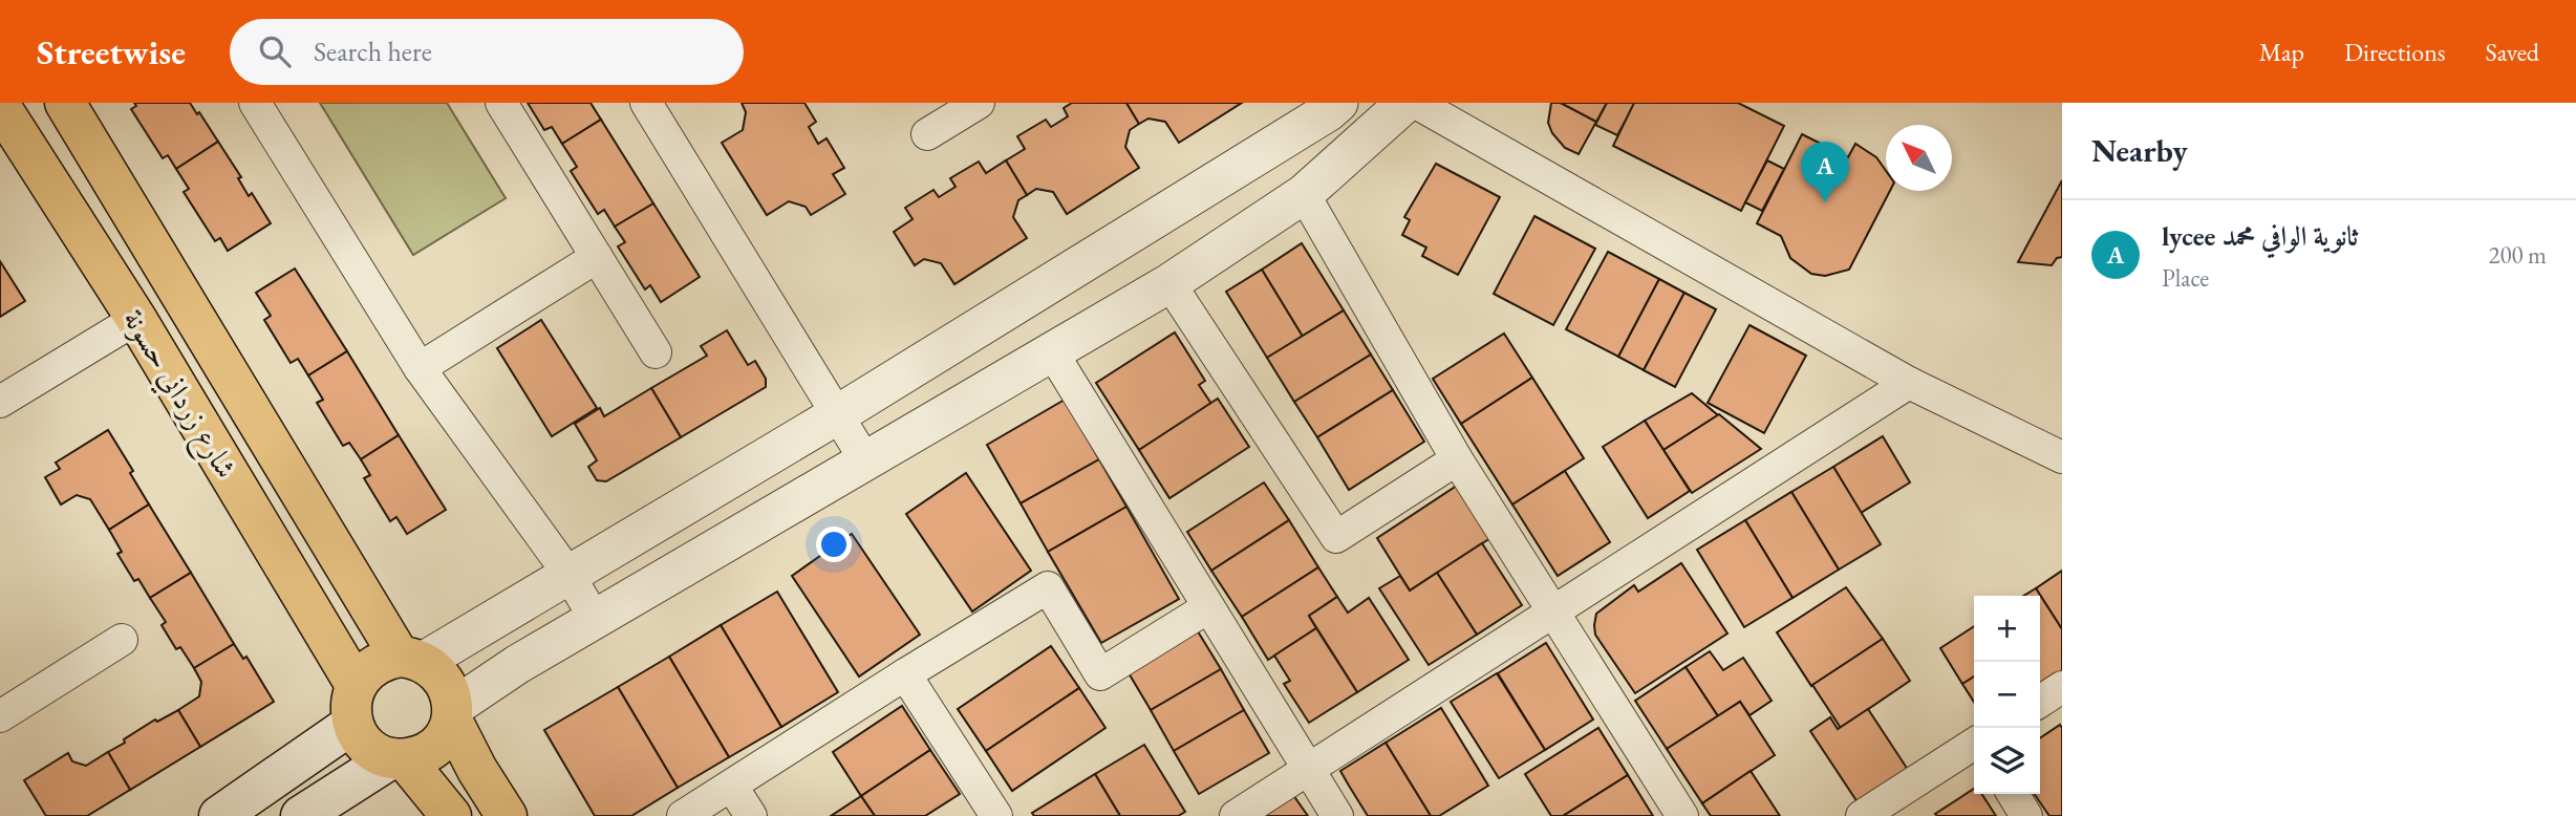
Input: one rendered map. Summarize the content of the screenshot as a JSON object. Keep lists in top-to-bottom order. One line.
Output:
{"streets":{"main road":["شارع زرداني حسونة"]},"north":"top left","page":{"header":"Streetwise","search":"Search here","nav":["Map","Directions","Saved"],"heading":"Nearby","pins":"A","list":[{"mark":"A","name":"lycee ثانوية الوافي محمد","note":"Place","value":"200 m"}],"map_buttons":["+","−"]}}
